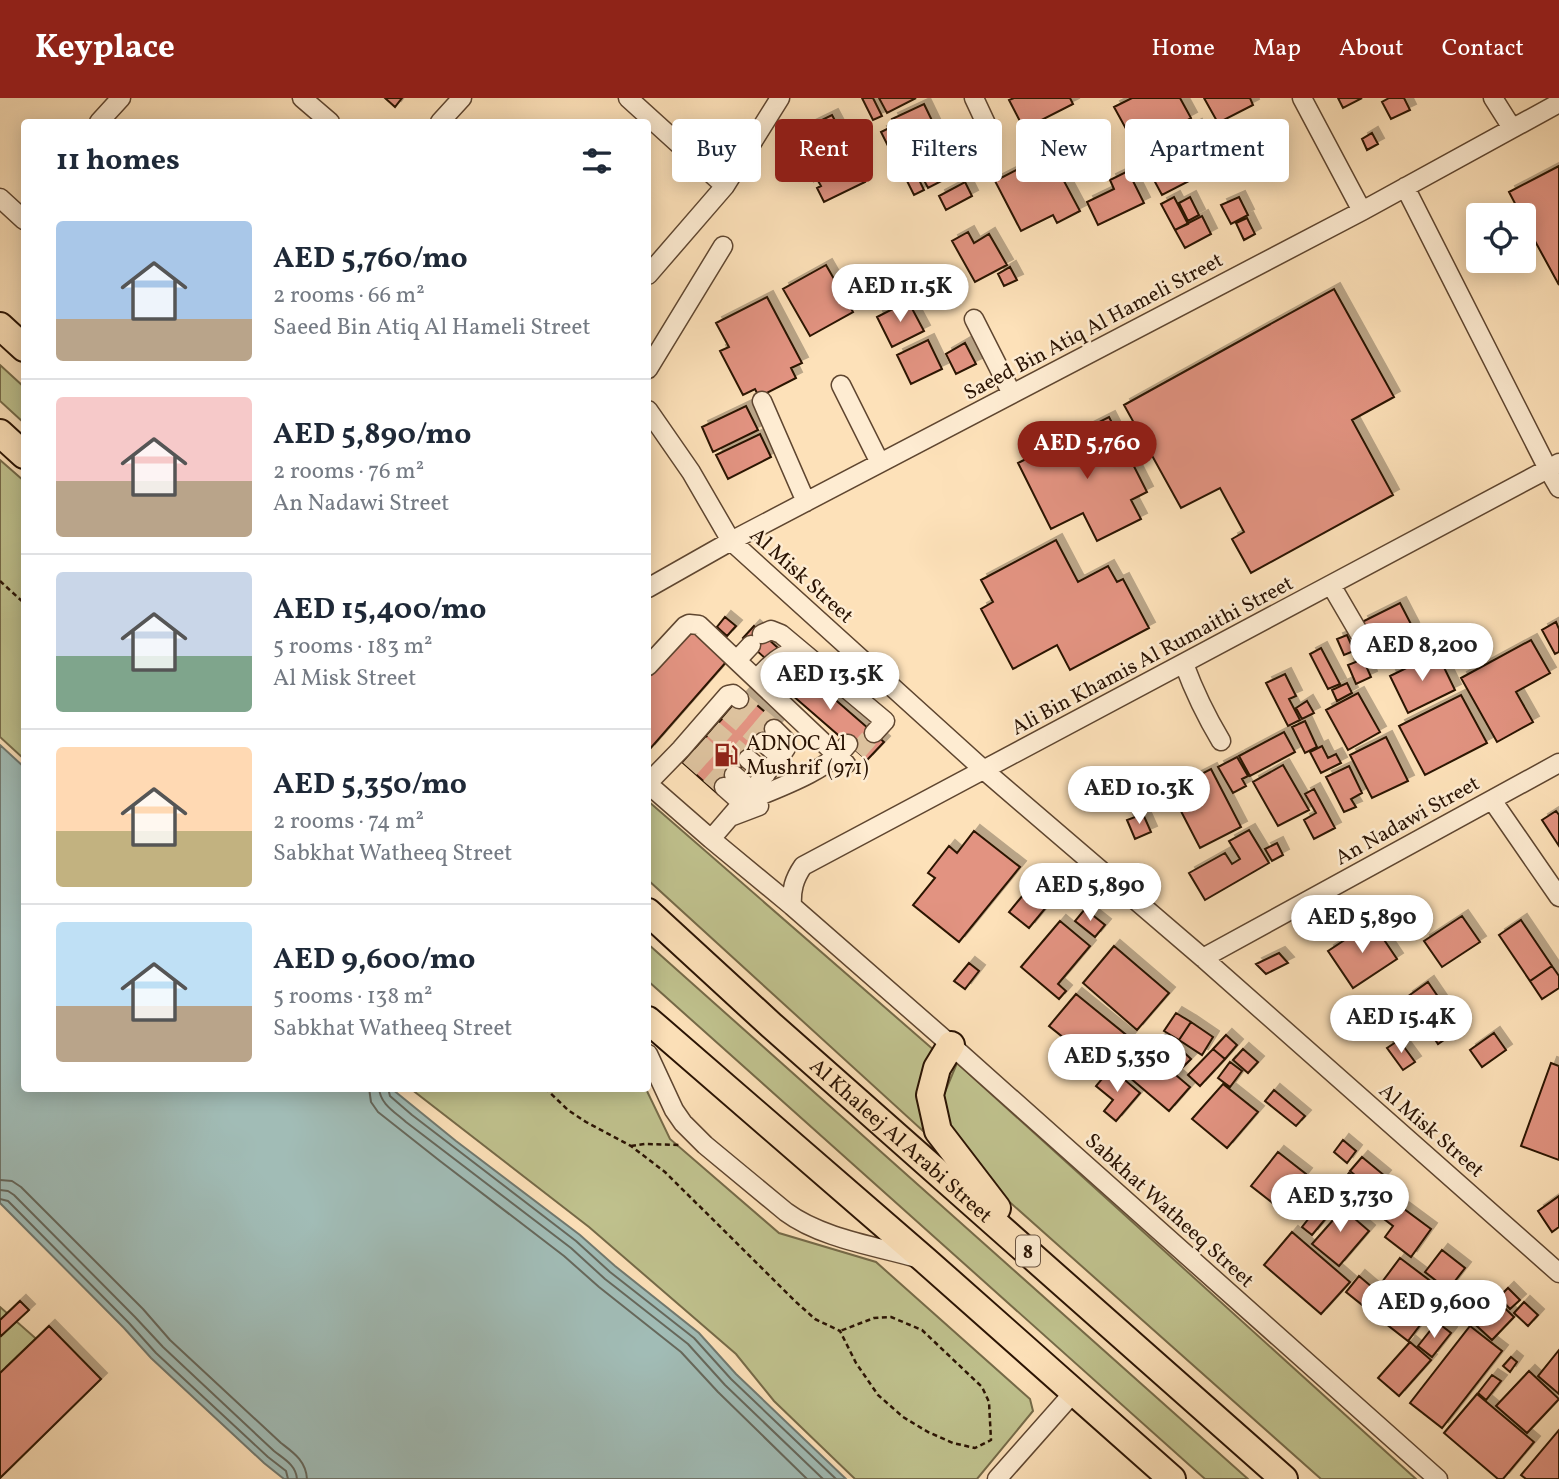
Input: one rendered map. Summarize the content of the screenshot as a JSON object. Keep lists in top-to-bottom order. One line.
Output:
{"streets":{"highway":["Al Khaleej Al Arabi Street","8"],"street":["Saeed Bin Atiq Al Hameli Street","Al Misk Street","Ali Bin Khamis Al Rumaithi Street","An Nadawi Street","Sabkhat Watheeq Street"]},"crossings":[["Saeed Bin Atiq Al Hameli Street","Al Misk Street"],["Al Misk Street","Ali Bin Khamis Al Rumaithi Street"],["Al Misk Street","An Nadawi Street"],["Ali Bin Khamis Al Rumaithi Street","Sabkhat Watheeq Street"]],"places":{"fuel station":["ADNOC Al Mushrif (971)"]},"page":{"header":"Keyplace","nav":["Home","Map","About","Contact"],"chip":["Buy","Rent","Filters","New","Apartment"],"heading":"11 homes","list":[{"name":"AED 5,760/mo","note":"2 rooms · 66 m² · Saeed Bin Atiq Al Hameli Street"},{"name":"AED 5,890/mo","note":"2 rooms · 76 m² · An Nadawi Street"},{"name":"AED 15,400/mo","note":"5 rooms · 183 m² · Al Misk Street"},{"name":"AED 5,350/mo","note":"2 rooms · 74 m² · Sabkhat Watheeq Street"},{"name":"AED 9,600/mo","note":"5 rooms · 138 m² · Sabkhat Watheeq Street"}],"price":["AED 11.5K","AED 5,760","AED 8,200","AED 13.5K","AED 10.3K","AED 5,890","AED 5,890","AED 15.4K","AED 5,350","AED 3,730","AED 9,600"]}}
